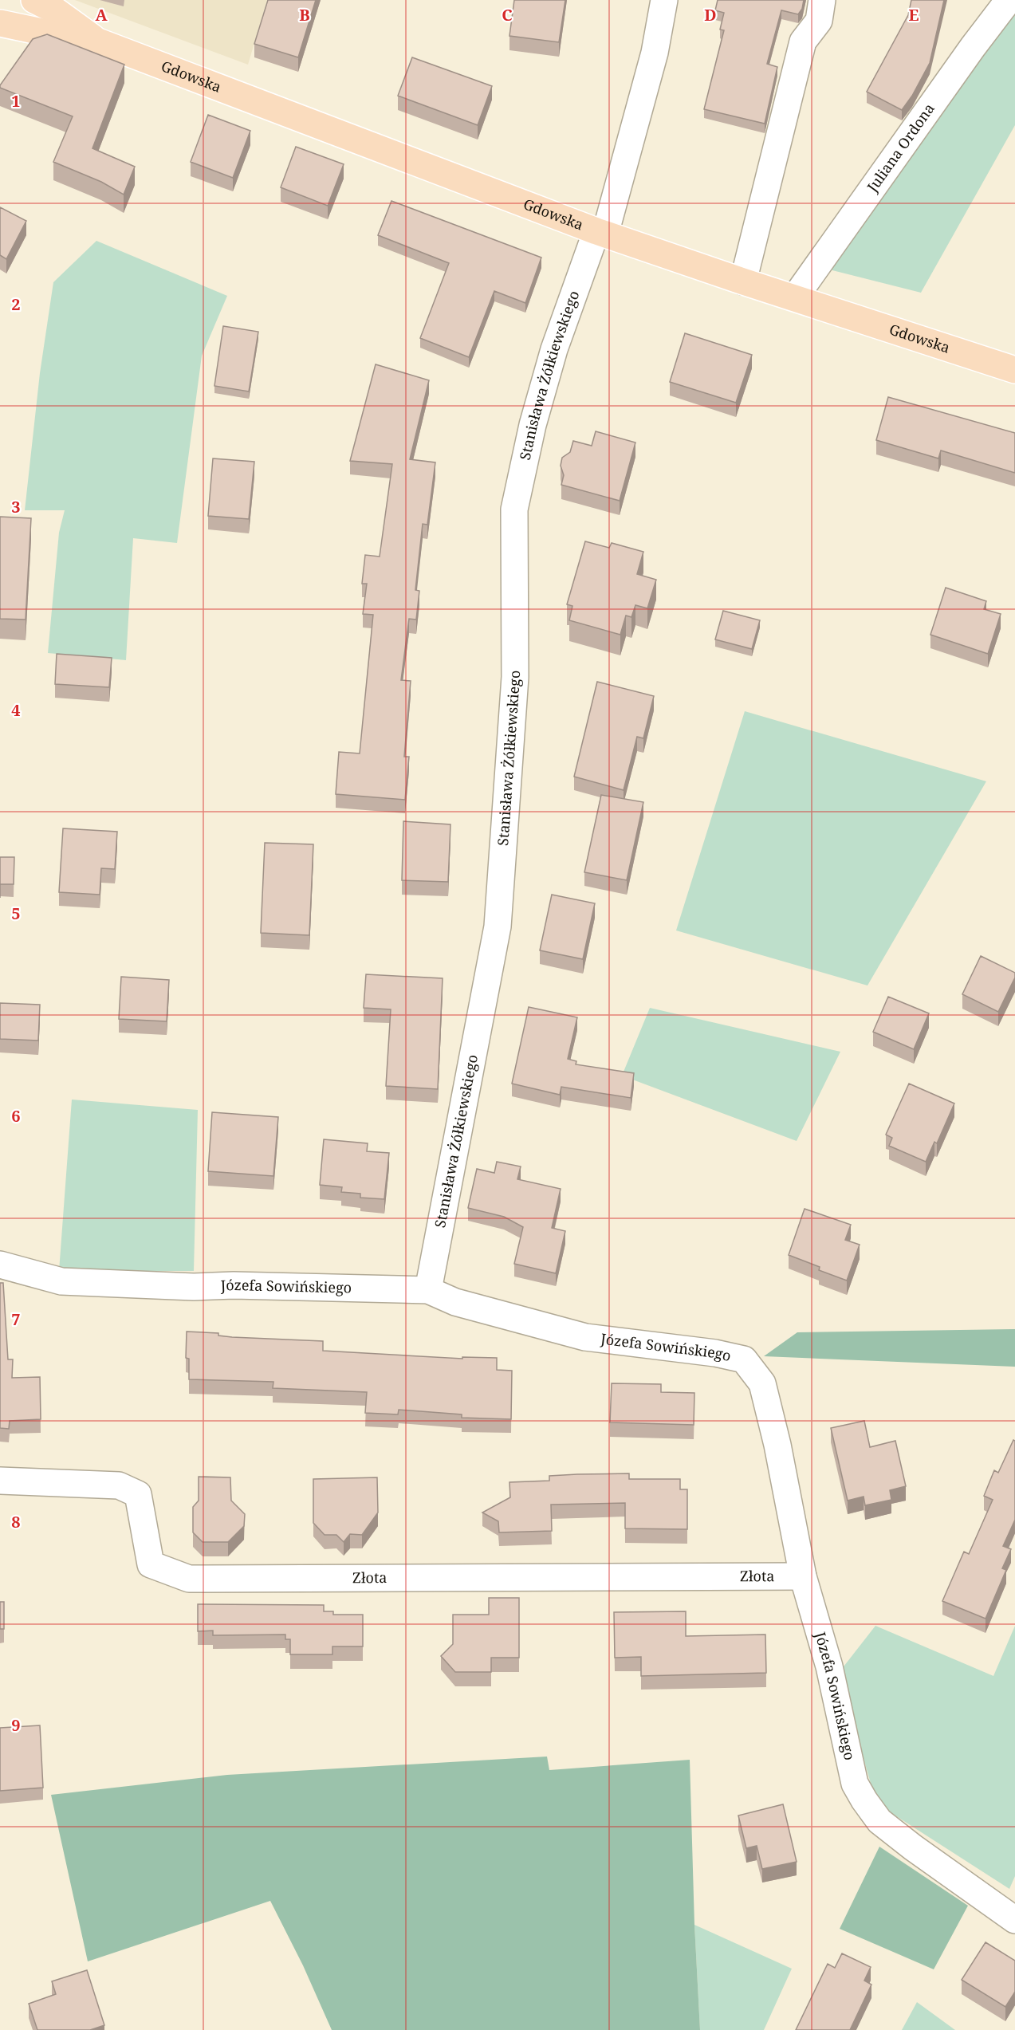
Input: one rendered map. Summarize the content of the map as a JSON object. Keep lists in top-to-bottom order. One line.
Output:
{"streets":{"main road":["Gdowska"],"street":["Juliana Ordona","Stanisława Żółkiewskiego","Józefa Sowińskiego","Złota"]},"crossings":[["Gdowska","Juliana Ordona"],["Gdowska","Stanisława Żółkiewskiego"],["Stanisława Żółkiewskiego","Józefa Sowińskiego"],["Józefa Sowińskiego","Złota"]],"grid":{"columns":["A","B","C","D","E"],"rows":["1","2","3","4","5","6","7","8","9"]}}
